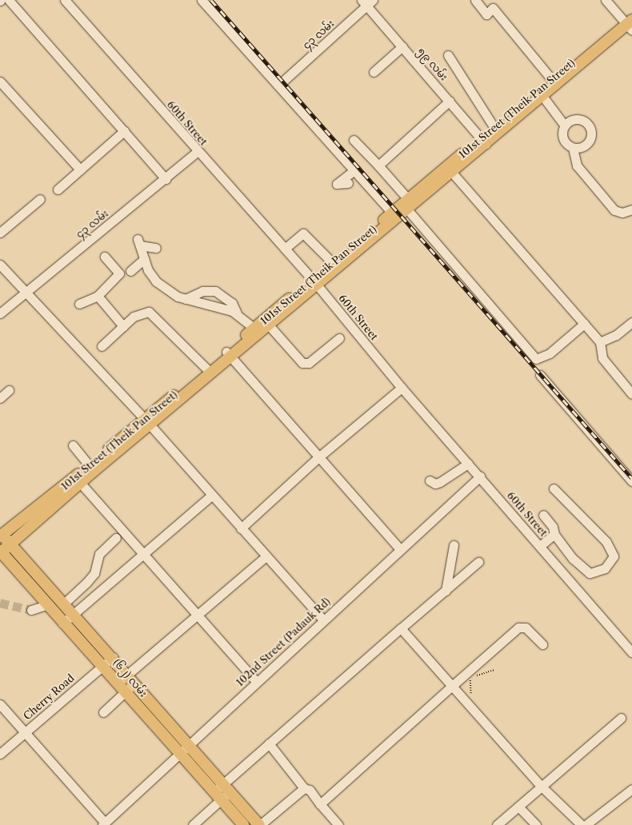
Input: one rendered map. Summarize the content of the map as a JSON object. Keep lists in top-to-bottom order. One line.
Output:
{"streets":{"main road":["101st Street (Theik Pan Street)","(၆၂) လမ်း"],"street":["၄၃ လမ်း","၅၉ လမ်း","60th Street","102nd Street (Padauk Rd)","Cherry Road"]},"crossings":[["၄၃ လမ်း","၅၉ လမ်း"],["၄၃ လမ်း","60th Street"],["၅၉ လမ်း","101st Street (Theik Pan Street)"],["101st Street (Theik Pan Street)","60th Street"],["101st Street (Theik Pan Street)","(၆၂) လမ်း"],["60th Street","102nd Street (Padauk Rd)"],["102nd Street (Padauk Rd)","(၆၂) လမ်း"],["(၆၂) လမ်း","Cherry Road"]]}
